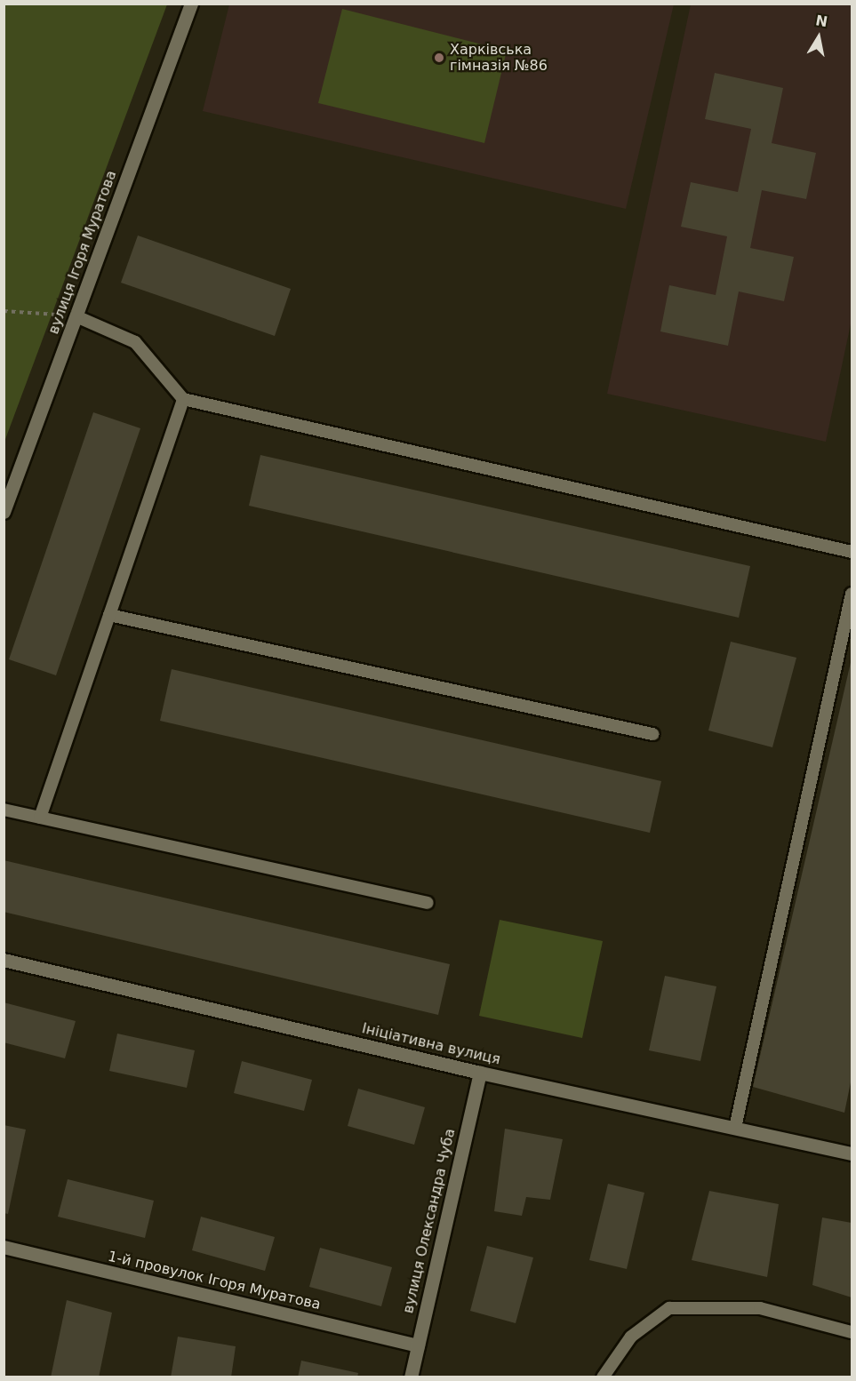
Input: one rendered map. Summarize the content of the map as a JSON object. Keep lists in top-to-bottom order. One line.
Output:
{"streets":{"street":["вулиця Ігоря Муратова","Ініціативна вулиця","вулиця Олександра Чуба","1-й провулок Ігоря Муратова"]},"crossings":[["Ініціативна вулиця","вулиця Олександра Чуба"],["вулиця Олександра Чуба","1-й провулок Ігоря Муратова"]],"places":["Харківська гімназія №86"],"north":"top"}
